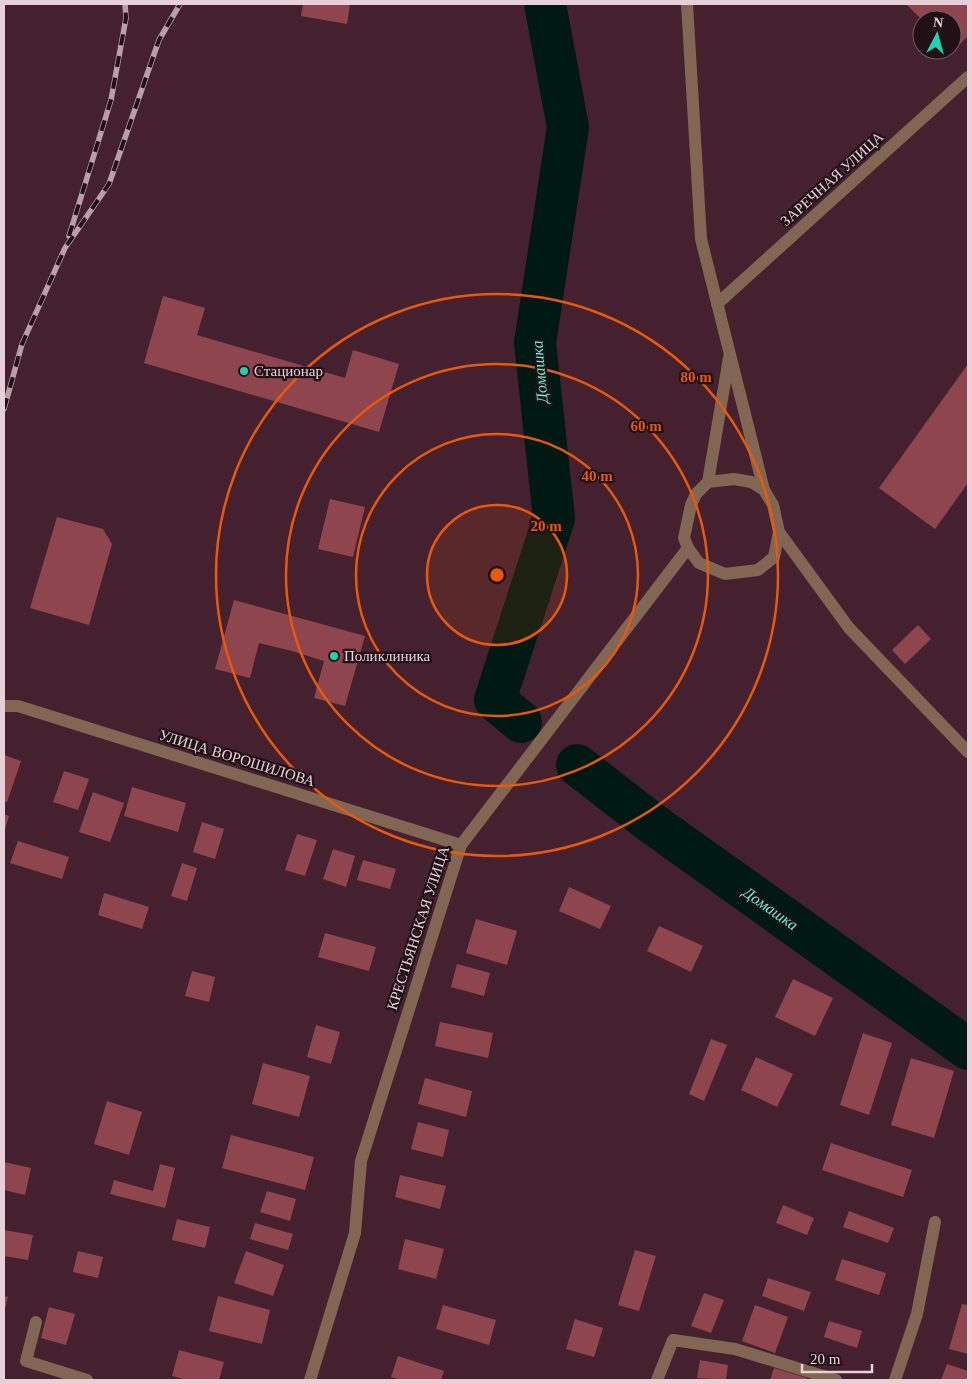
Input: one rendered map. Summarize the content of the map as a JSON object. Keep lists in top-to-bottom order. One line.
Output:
{"streets":{"street":["ЗАРЕЧНАЯ УЛИЦА","УЛИЦА ВОРОШИЛОВА","КРЕСТЬЯНСКАЯ УЛИЦА"]},"crossings":[["УЛИЦА ВОРОШИЛОВА","КРЕСТЬЯНСКАЯ УЛИЦА"]],"water":["Домашка"],"places":["Стационар","Поликлиника"],"scale_bar":"20 m","north":"top","rings":["80 m","60 m","40 m","20 m"]}
